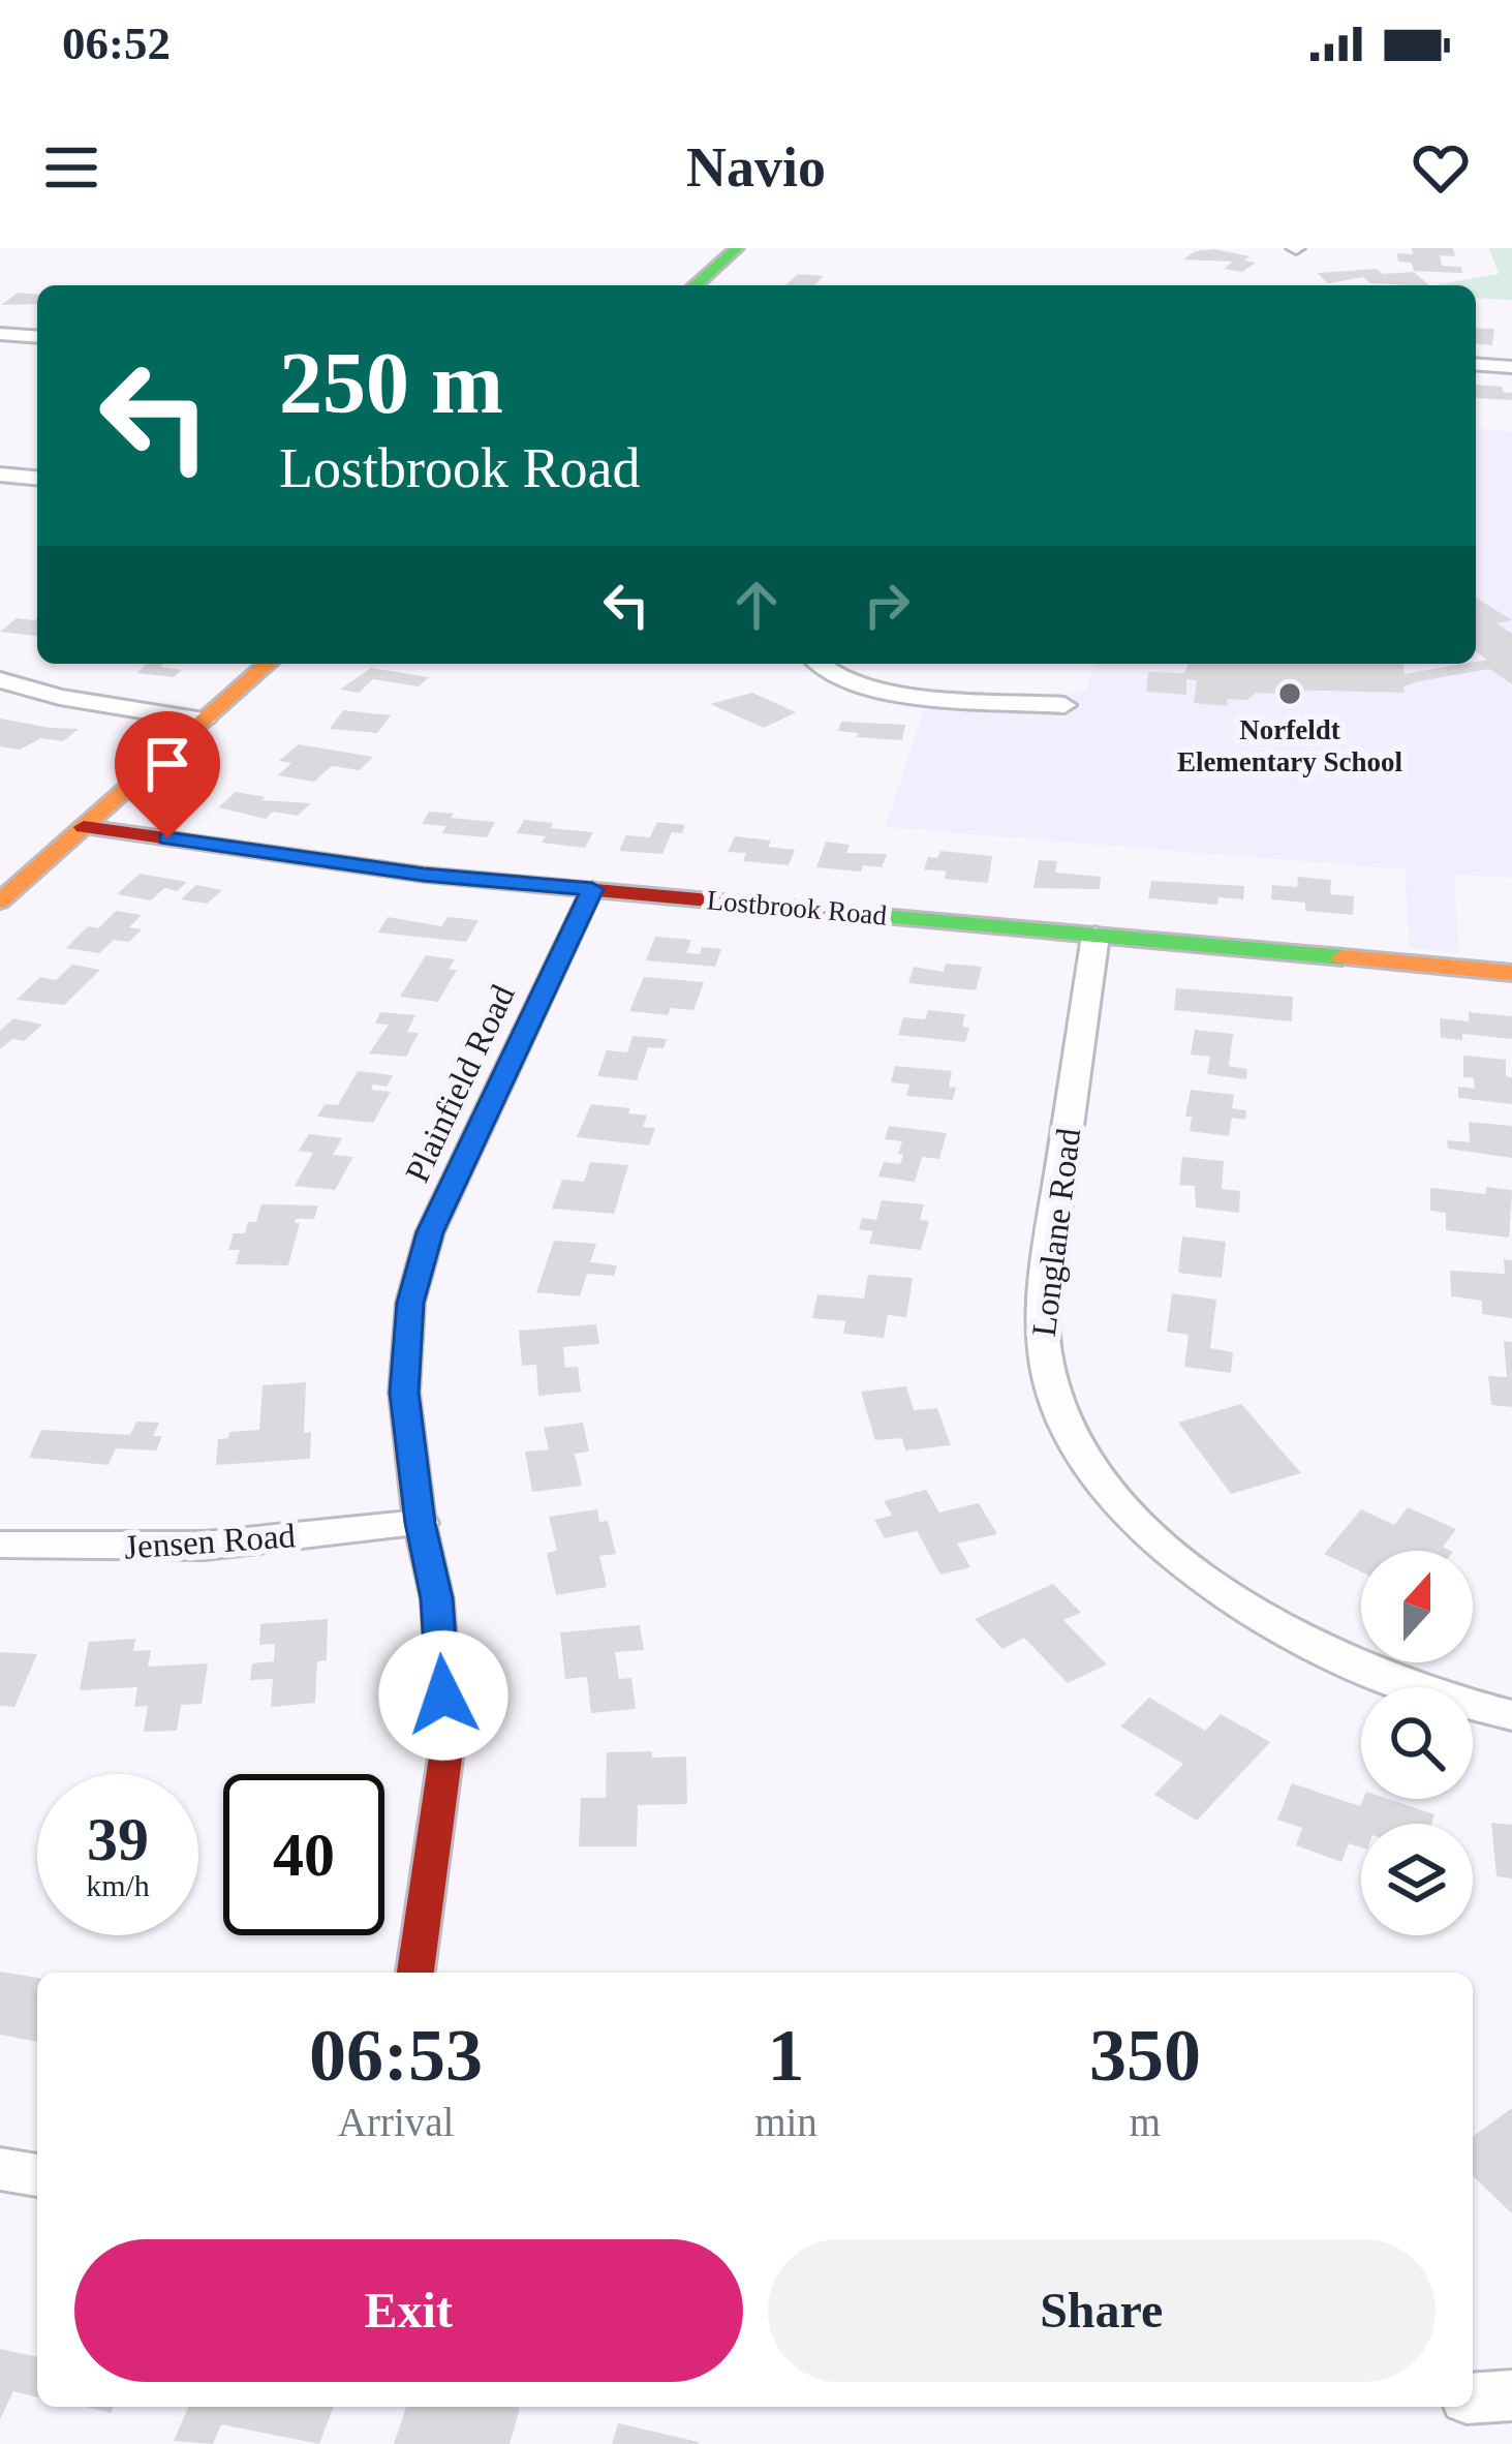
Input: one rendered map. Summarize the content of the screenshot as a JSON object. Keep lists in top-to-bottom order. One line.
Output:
{"streets":{"street":["Lostbrook Road","Plainfield Road","Longlane Road","Jensen Road"]},"crossings":[["Lostbrook Road","Plainfield Road"],["Lostbrook Road","Longlane Road"],["Plainfield Road","Jensen Road"]],"places":["Norfeldt Elementary School"],"north":"top","page":{"status":"06:52","header":"Navio","turn":["250 m","Lostbrook Road"],"speed":"39 km/h","limit":"40","eta":["06:53","Arrival","1","min","350","m"],"buttons":["Exit","Share"]}}
